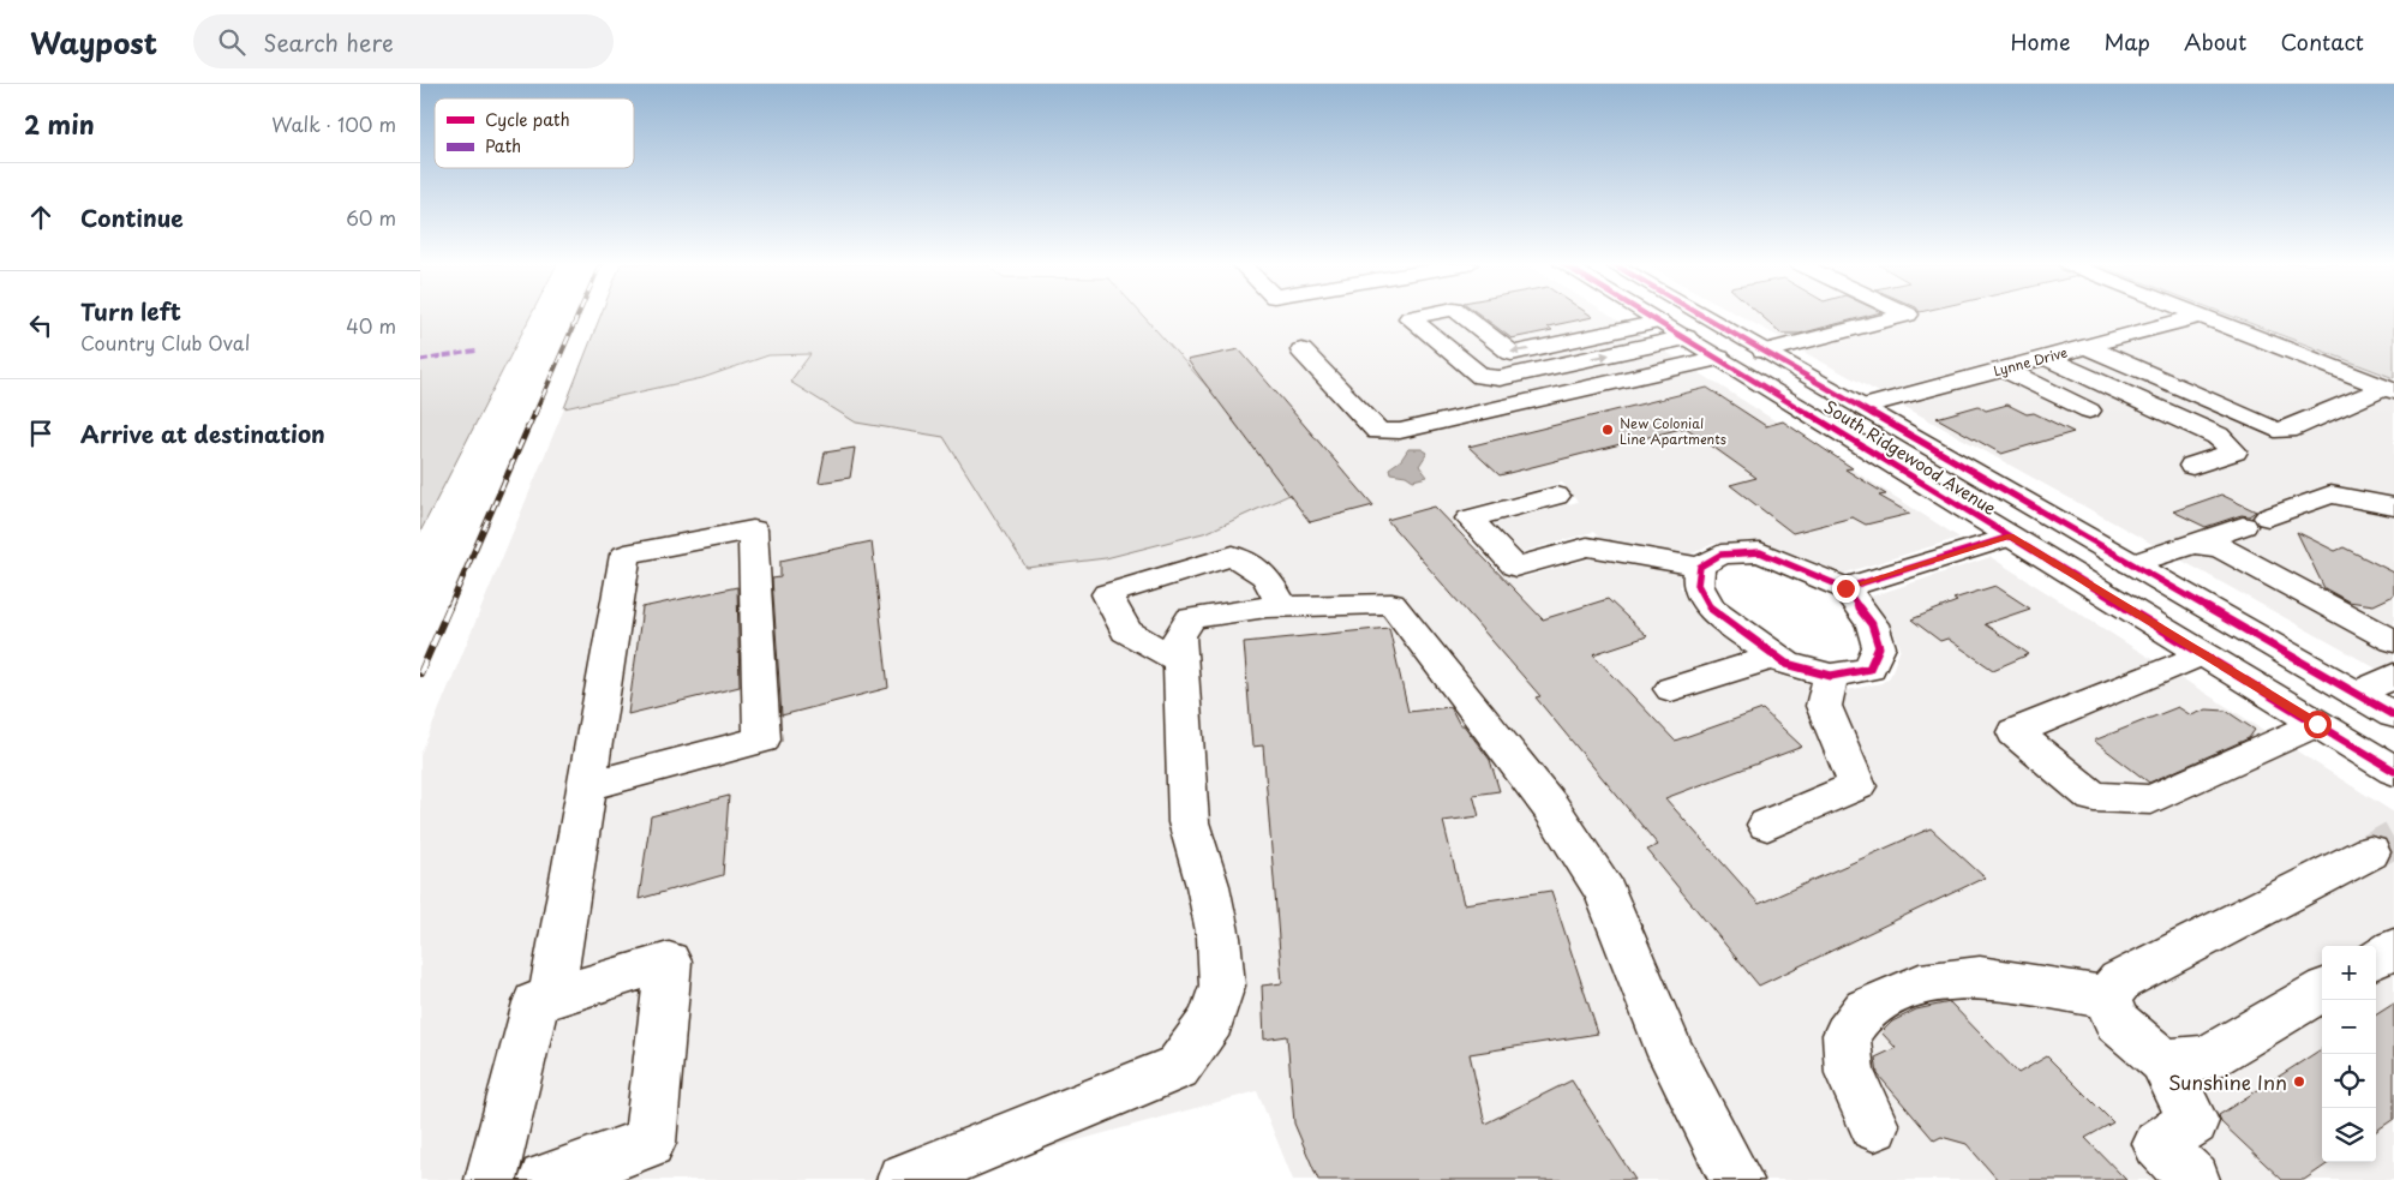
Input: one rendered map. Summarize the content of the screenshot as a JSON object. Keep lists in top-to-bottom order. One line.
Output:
{"streets":{"street":["Lynne Drive","South Ridgewood Avenue"]},"crossings":[["Lynne Drive","South Ridgewood Avenue"]],"places":["New Colonial Line Apartments","Sunshine Inn"],"legend":["Cycle path","Path"],"page":{"header":"Waypost","search":"Search here","nav":["Home","Map","About","Contact"],"heading":["2 min","Walk · 100 m"],"list":[["Continue","60 m"],["Turn left","Country Club Oval","40 m"],"Arrive at destination"],"map_buttons":["+","−"]}}
